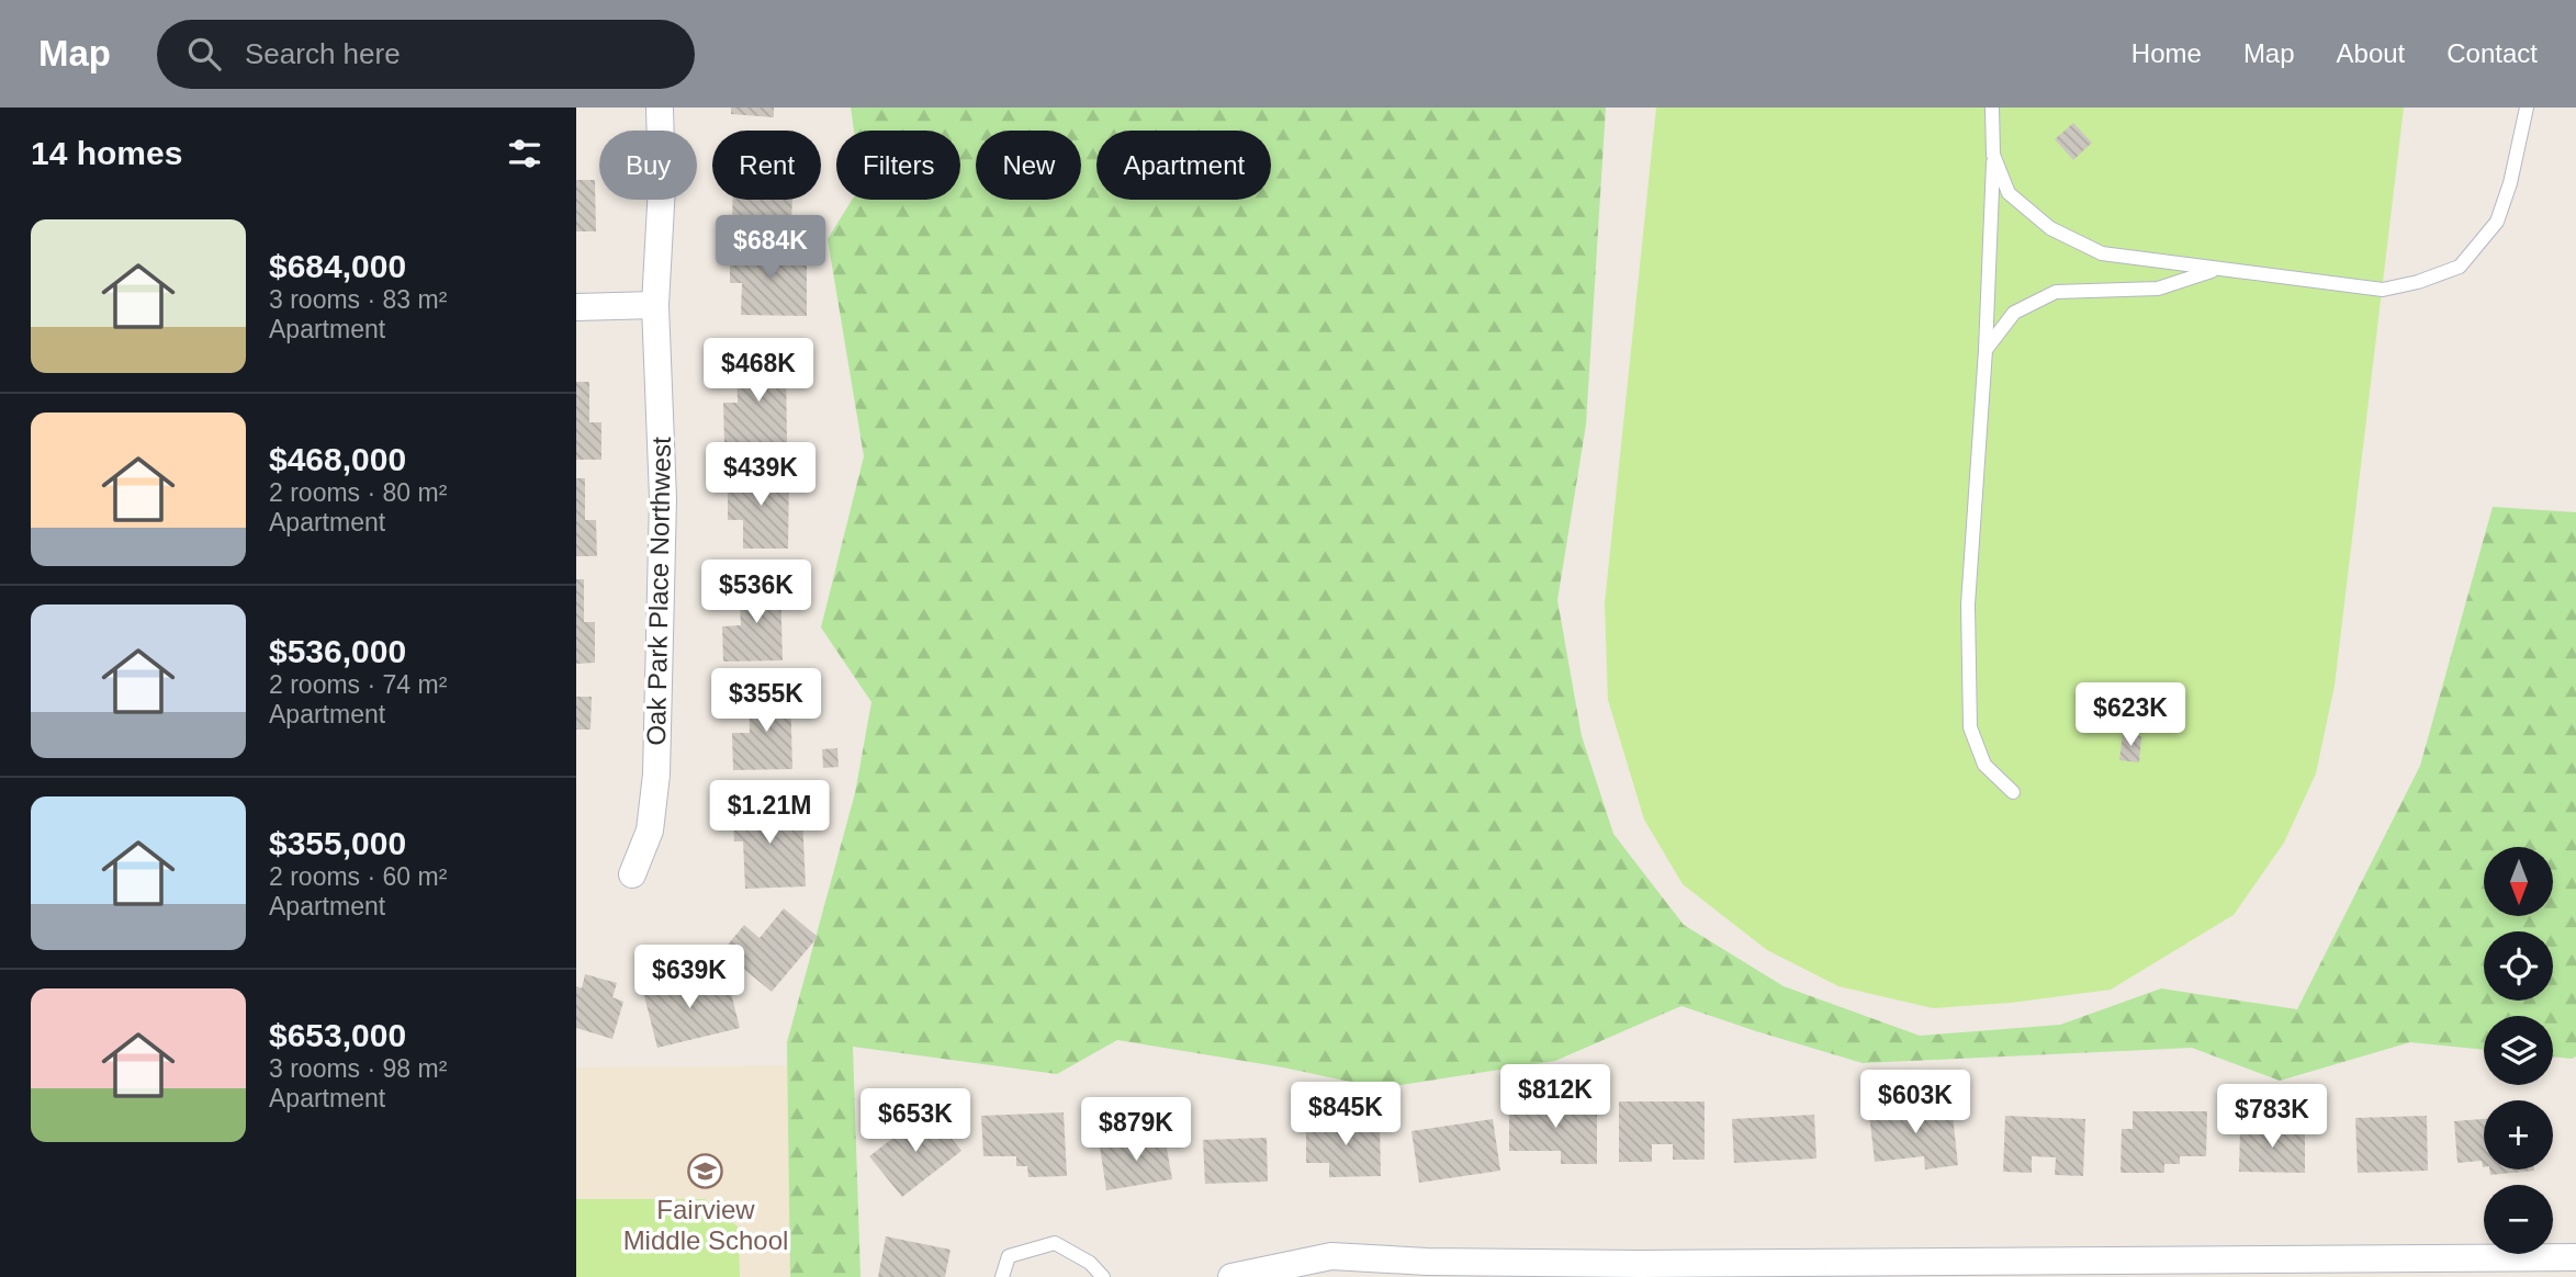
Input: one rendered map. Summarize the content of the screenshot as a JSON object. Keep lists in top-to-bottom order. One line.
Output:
{"streets":{"street":["Oak Park Place Northwest"]},"places":{"school or university":["Fairview Middle School"]},"north":"bottom","page":{"header":"Map","search":"Search here","nav":["Home","Map","About","Contact"],"heading":"14 homes","chip":["Buy","Rent","Filters","New","Apartment"],"list":[{"name":"$684,000","note":"3 rooms · 83 m² · Apartment"},{"name":"$468,000","note":"2 rooms · 80 m² · Apartment"},{"name":"$536,000","note":"2 rooms · 74 m² · Apartment"},{"name":"$355,000","note":"2 rooms · 60 m² · Apartment"},{"name":"$653,000","note":"3 rooms · 98 m² · Apartment"}],"price":["$684K","$468K","$439K","$536K","$355K","$623K","$1.21M","$639K","$812K","$603K","$845K","$783K","$653K","$879K"],"map_buttons":["+","−"]}}
